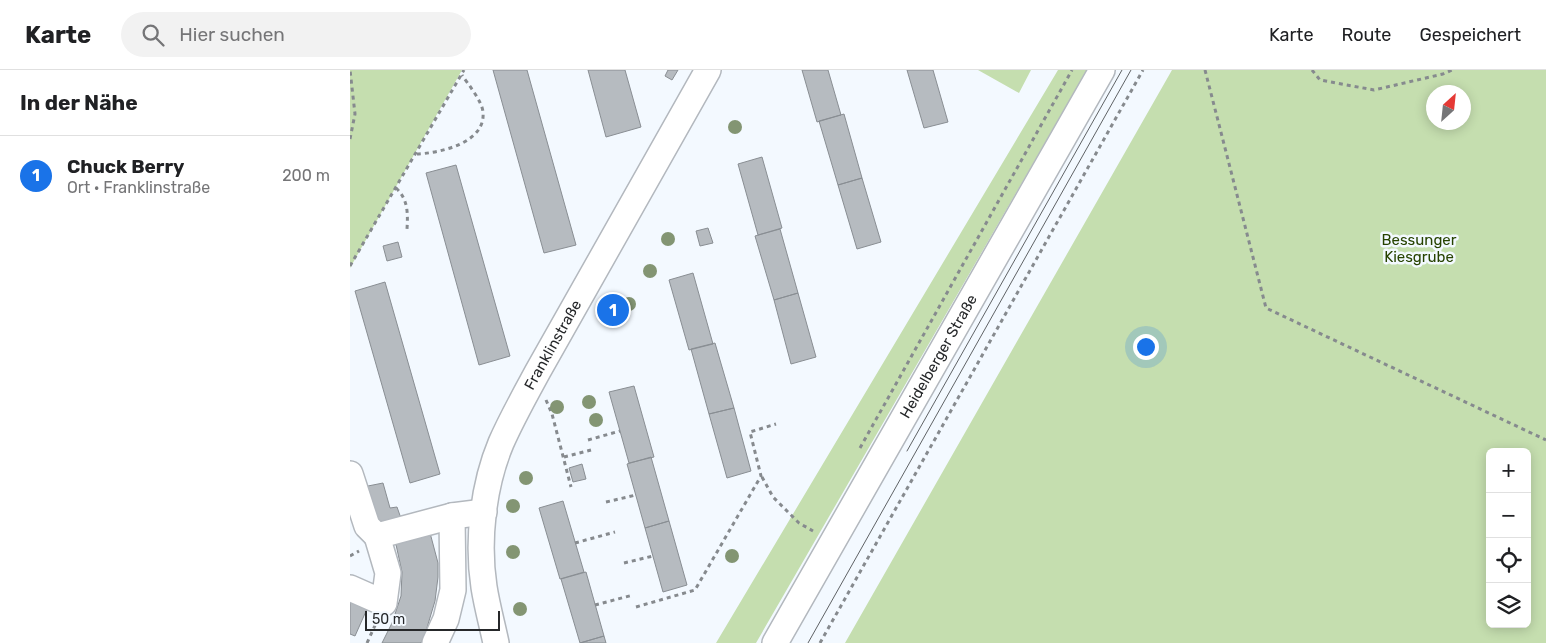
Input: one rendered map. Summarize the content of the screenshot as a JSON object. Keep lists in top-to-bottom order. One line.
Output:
{"streets":{"street":["Franklinstraße","Heidelberger Straße"]},"parks":["Bessunger Kiesgrube"],"scale_bar":"50 m","north":"top right","page":{"header":"Karte","search":"Hier suchen","nav":["Karte","Route","Gespeichert"],"heading":"In der Nähe","list":[{"mark":"1","name":"Chuck Berry","note":"Ort · Franklinstraße","value":"200 m"}],"pins":"1","map_buttons":["+","−"],"scale":"50 m"}}
